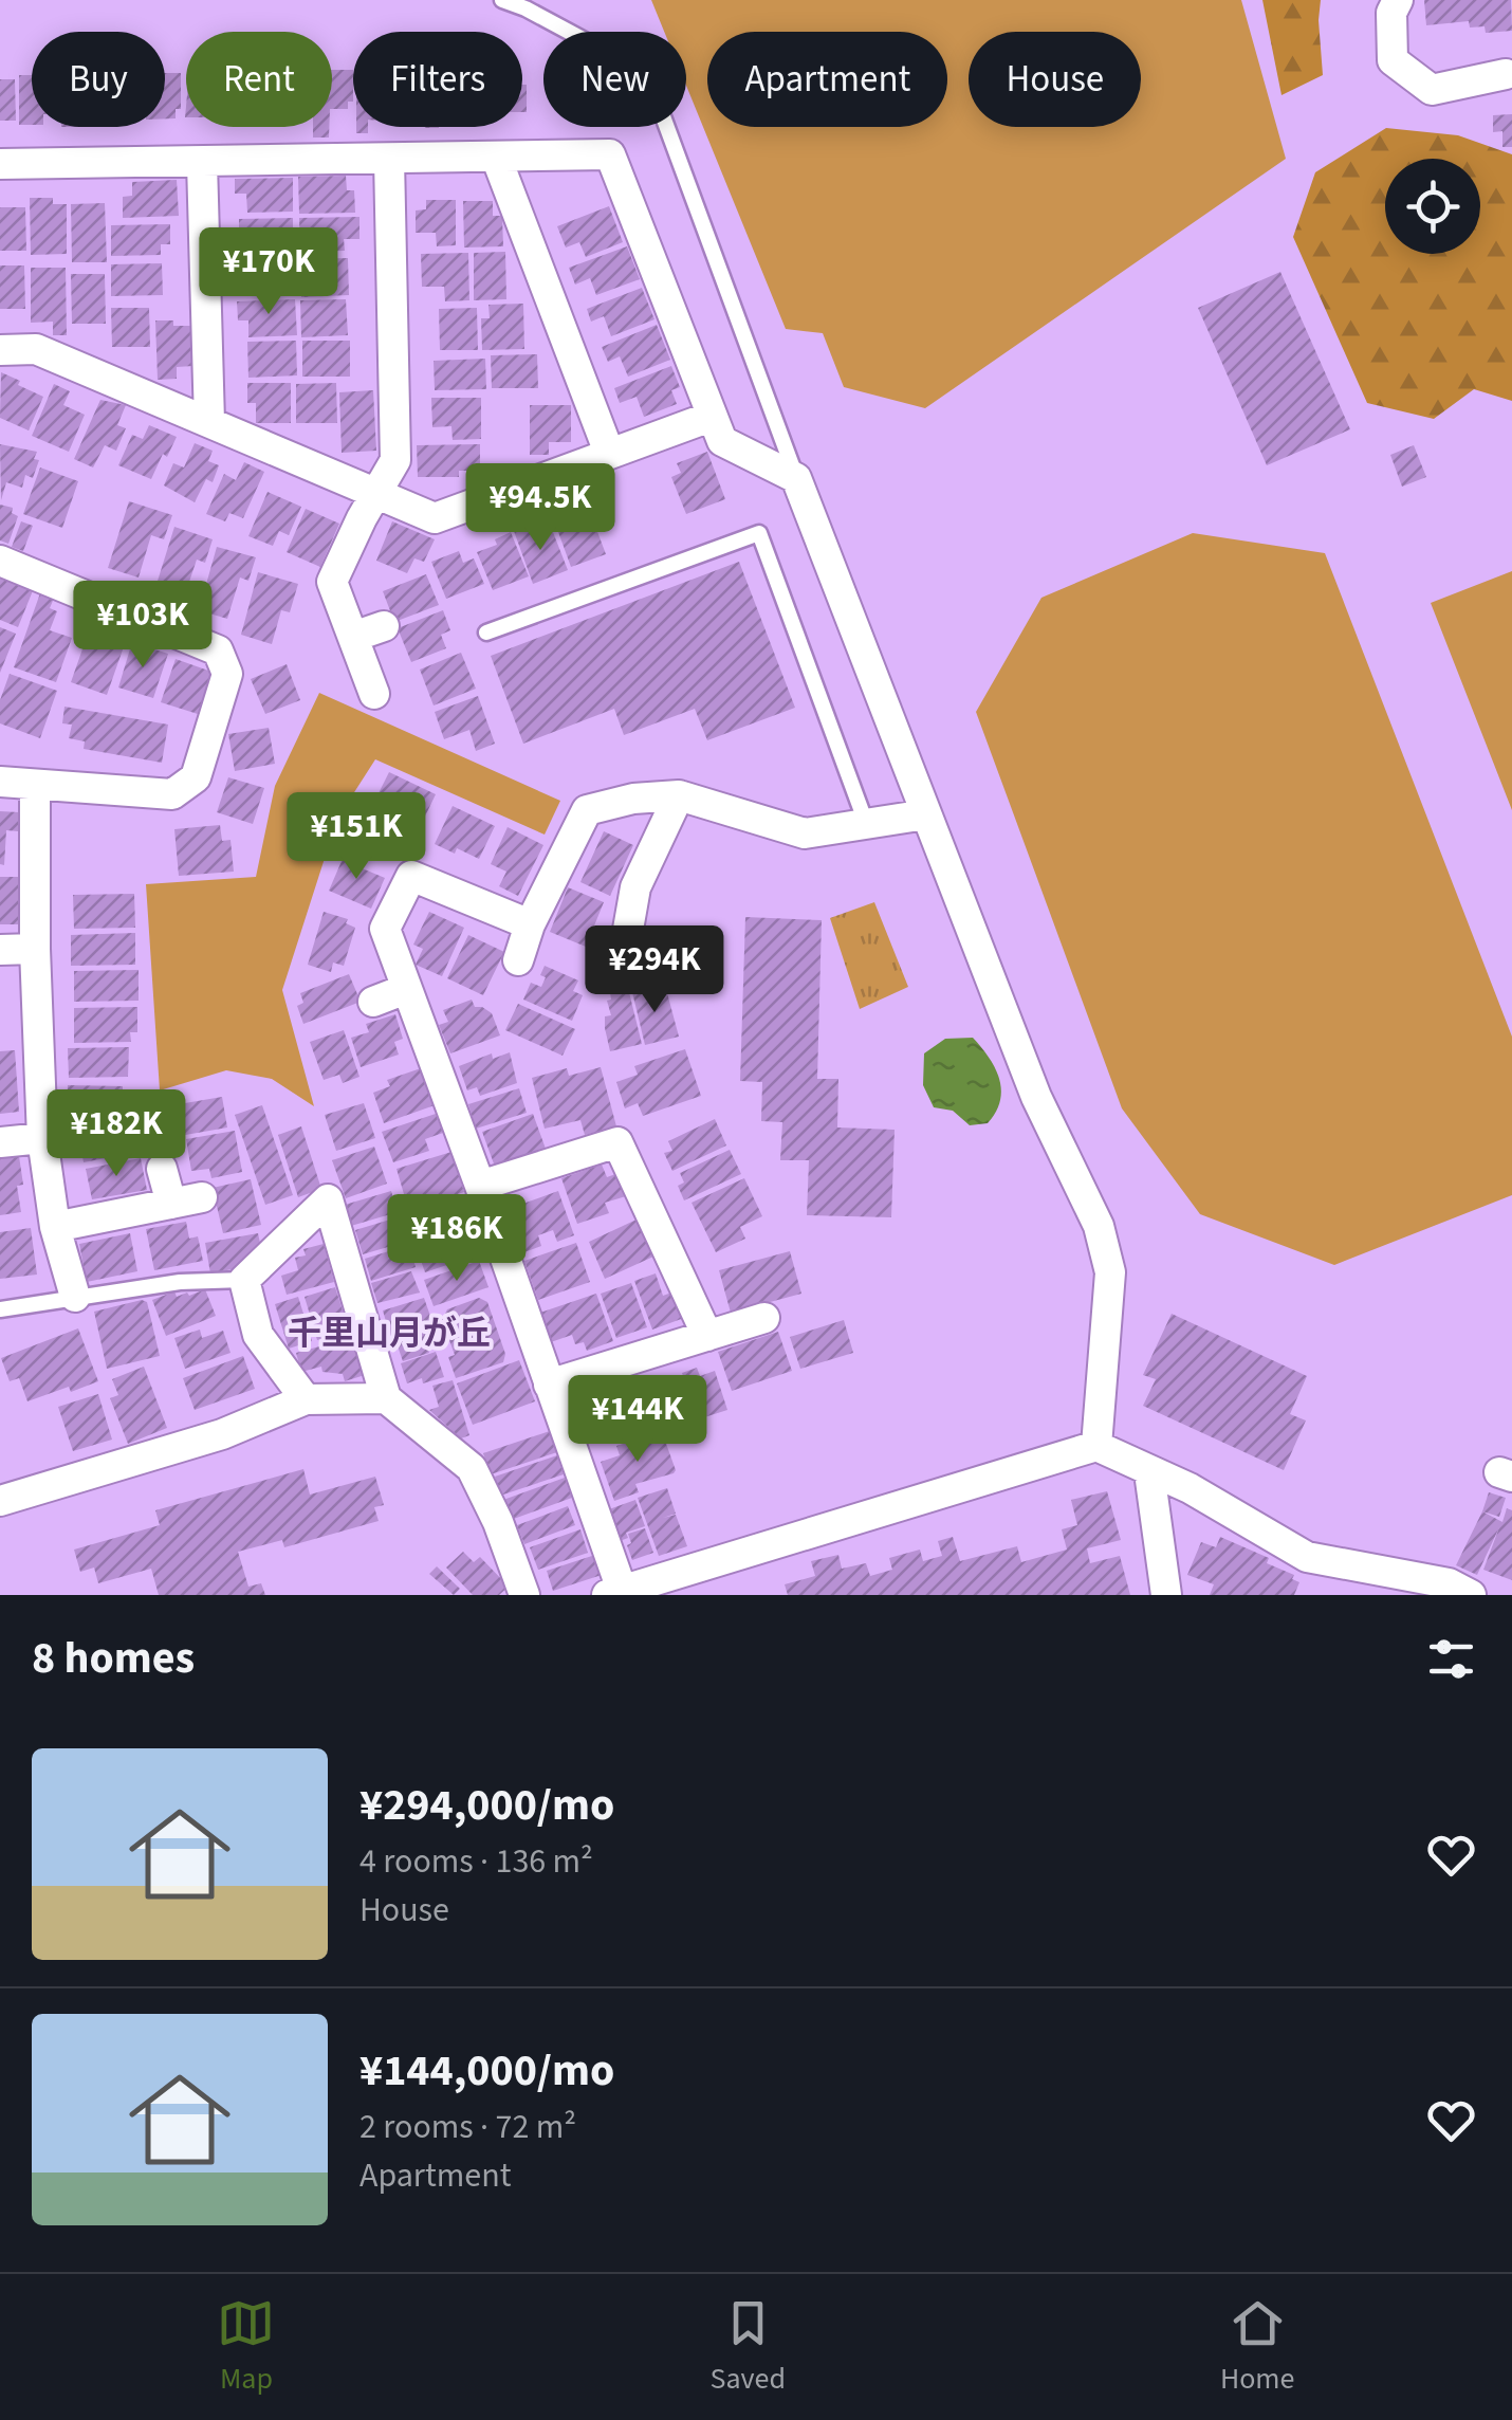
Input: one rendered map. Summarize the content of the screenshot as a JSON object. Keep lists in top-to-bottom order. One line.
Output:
{"districts":["千里山月が丘"],"page":{"chip":["Buy","Rent","Filters","New","Apartment","House"],"price":["¥170K","¥94.5K","¥103K","¥151K","¥294K","¥182K","¥186K","¥144K"],"heading":"8 homes","list":[{"name":"¥294,000/mo","note":"4 rooms · 136 m² · House"},{"name":"¥144,000/mo","note":"2 rooms · 72 m² · Apartment"}],"tabs":["Map","Saved","Home"]}}
